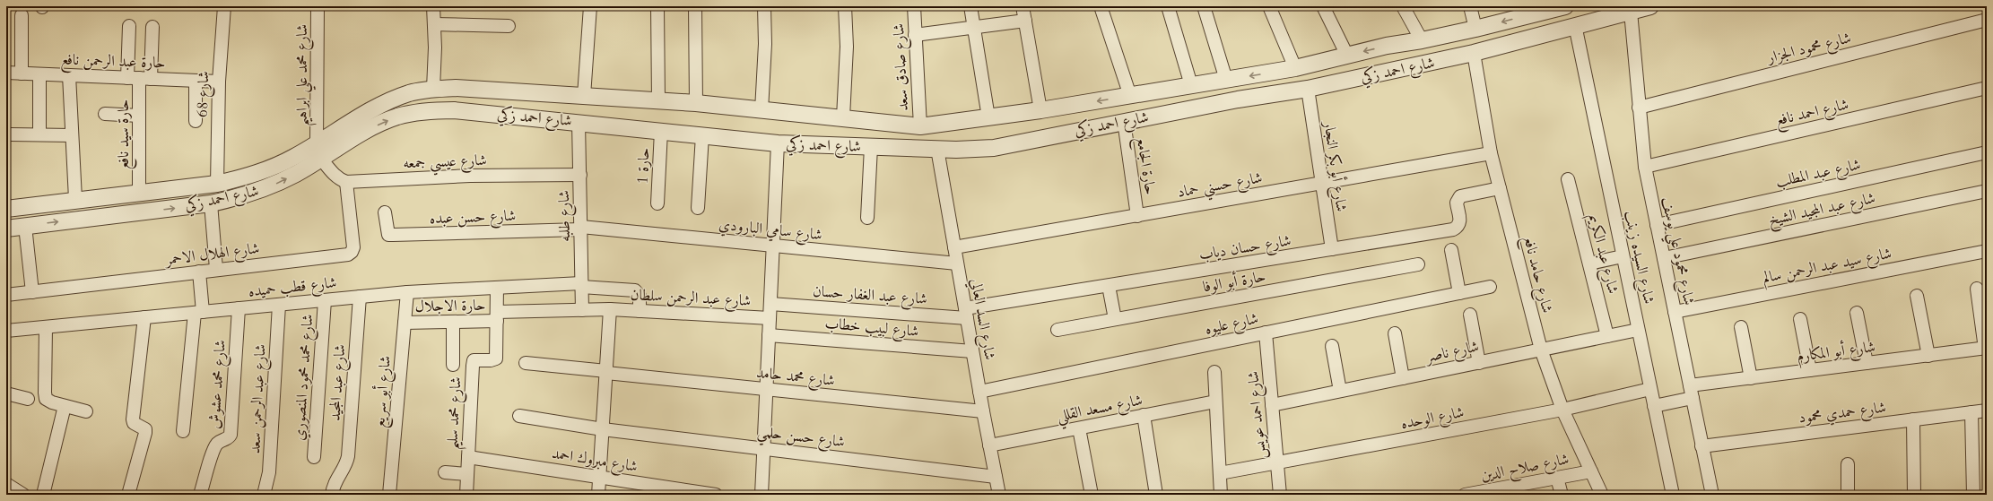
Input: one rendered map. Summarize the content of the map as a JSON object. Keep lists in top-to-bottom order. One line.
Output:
{"streets":{"street":["شارع محمود الجزار","حارة عبد الرحمن نافع","شارع صادق سعد","شارع احمد زكي","شارع محمد علي ابراهيم","شارع 68","شارع احمد نافع","حارة سيد نافع","شارع عيسي جمعه","حارة 1","حارة الجامع","شارع أبو بكر النجار","شارع عبد المطلب","شارع حسني حماد","شارع عبد المجيد الشيخ","شارع طلبه","شارع حسن عبده","شارع سامي البارودي","شارع حسان دياب","شارع محمود علي يوسف","شارع الهلال الاحمر","شارع عبد الكريم","شارع السيده زينب","شارع سيد عبد الرحمن سالم","شارع حامد نافع","حارة أبو الوفا","شارع قطب حميده","شارع عبد الغفار حسان","شارع عبد الرحمن سلطان","حارة الاجلال","شارع السد العالي","شارع عليوه","شارع لبيب خطاب","شارع ناصر","شارع أبو المكارم","شارع محمد حامد","شارع محمد محمود المنصوري","شارع عبد المجيد","شارع محمد عشوش","شارع أبو سريع","شارع عبد الرحمن سعد","شارع مسعد القللي","شارع حمدي محمود","شارع محمد سليم","شارع احمد عويس","شارع الوحده","شارع حسن حلمي","شارع مبروك احمد","شارع صلاح الدين"]},"crossings":[["شارع محمود الجزار","شارع محمود علي يوسف"],["حارة عبد الرحمن نافع","شارع 68"],["حارة عبد الرحمن نافع","حارة سيد نافع"],["شارع صادق سعد","شارع احمد زكي"],["شارع احمد زكي","شارع محمد علي ابراهيم"],["شارع احمد زكي","شارع 68"],["شارع احمد زكي","حارة سيد نافع"],["شارع احمد زكي","حارة 1"],["شارع احمد زكي","حارة الجامع"],["شارع احمد زكي","شارع أبو بكر النجار"],["شارع احمد زكي","شارع طلبه"],["شارع احمد زكي","شارع محمود علي يوسف"],["شارع احمد زكي","شارع السيده زينب"],["شارع احمد زكي","شارع حامد نافع"],["شارع احمد زكي","شارع السد العالي"],["شارع احمد نافع","شارع محمود علي يوسف"],["شارع عيسي جمعه","شارع طلبه"],["شارع عيسي جمعه","شارع الهلال الاحمر"],["حارة الجامع","شارع حسني حماد"],["شارع أبو بكر النجار","شارع حسني حماد"],["شارع أبو بكر النجار","شارع حسان دياب"],["شارع عبد المطلب","شارع محمود علي يوسف"],["شارع حسني حماد","شارع حامد نافع"],["شارع حسني حماد","شارع السد العالي"],["شارع عبد المجيد الشيخ","شارع محمود علي يوسف"],["شارع طلبه","شارع حسن عبده"],["شارع طلبه","شارع سامي البارودي"],["شارع طلبه","شارع قطب حميده"],["شارع طلبه","شارع عبد الرحمن سلطان"],["شارع طلبه","حارة الاجلال"],["شارع حسن عبده","شارع سامي البارودي"],["شارع سامي البارودي","شارع السد العالي"],["شارع حسان دياب","شارع حامد نافع"],["شارع حسان دياب","شارع عبد الغفار حسان"],["شارع حسان دياب","شارع السد العالي"],["شارع محمود علي يوسف","شارع سيد عبد الرحمن سالم"],["شارع محمود علي يوسف","شارع أبو المكارم"],["شارع محمود علي يوسف","شارع حمدي محمود"],["شارع عبد الكريم","شارع ناصر"],["شارع السيده زينب","شارع ناصر"],["شارع السيده زينب","شارع أبو المكارم"],["شارع السيده زينب","شارع الوحده"],["شارع حامد نافع","شارع ناصر"],["شارع حامد نافع","شارع الوحده"],["شارع حامد نافع","شارع صلاح الدين"],["شارع قطب حميده","شارع عبد الرحمن سلطان"],["شارع قطب حميده","شارع محمد محمود المنصوري"],["شارع قطب حميده","شارع عبد المجيد"],["شارع قطب حميده","شارع محمد عشوش"],["شارع قطب حميده","شارع أبو سريع"],["شارع قطب حميده","شارع عبد الرحمن سعد"],["شارع عبد الغفار حسان","شارع السد العالي"],["شارع عبد الرحمن سلطان","حارة الاجلال"],["حارة الاجلال","شارع أبو سريع"],["حارة الاجلال","شارع محمد سليم"],["شارع السد العالي","شارع عليوه"],["شارع السد العالي","شارع لبيب خطاب"],["شارع السد العالي","شارع محمد حامد"],["شارع السد العالي","شارع مسعد القللي"],["شارع السد العالي","شارع حسن حلمي"],["شارع عليوه","شارع احمد عويس"],["شارع ناصر","شارع احمد عويس"],["شارع محمد سليم","شارع مبروك احمد"],["شارع احمد عويس","شارع الوحده"]]}
